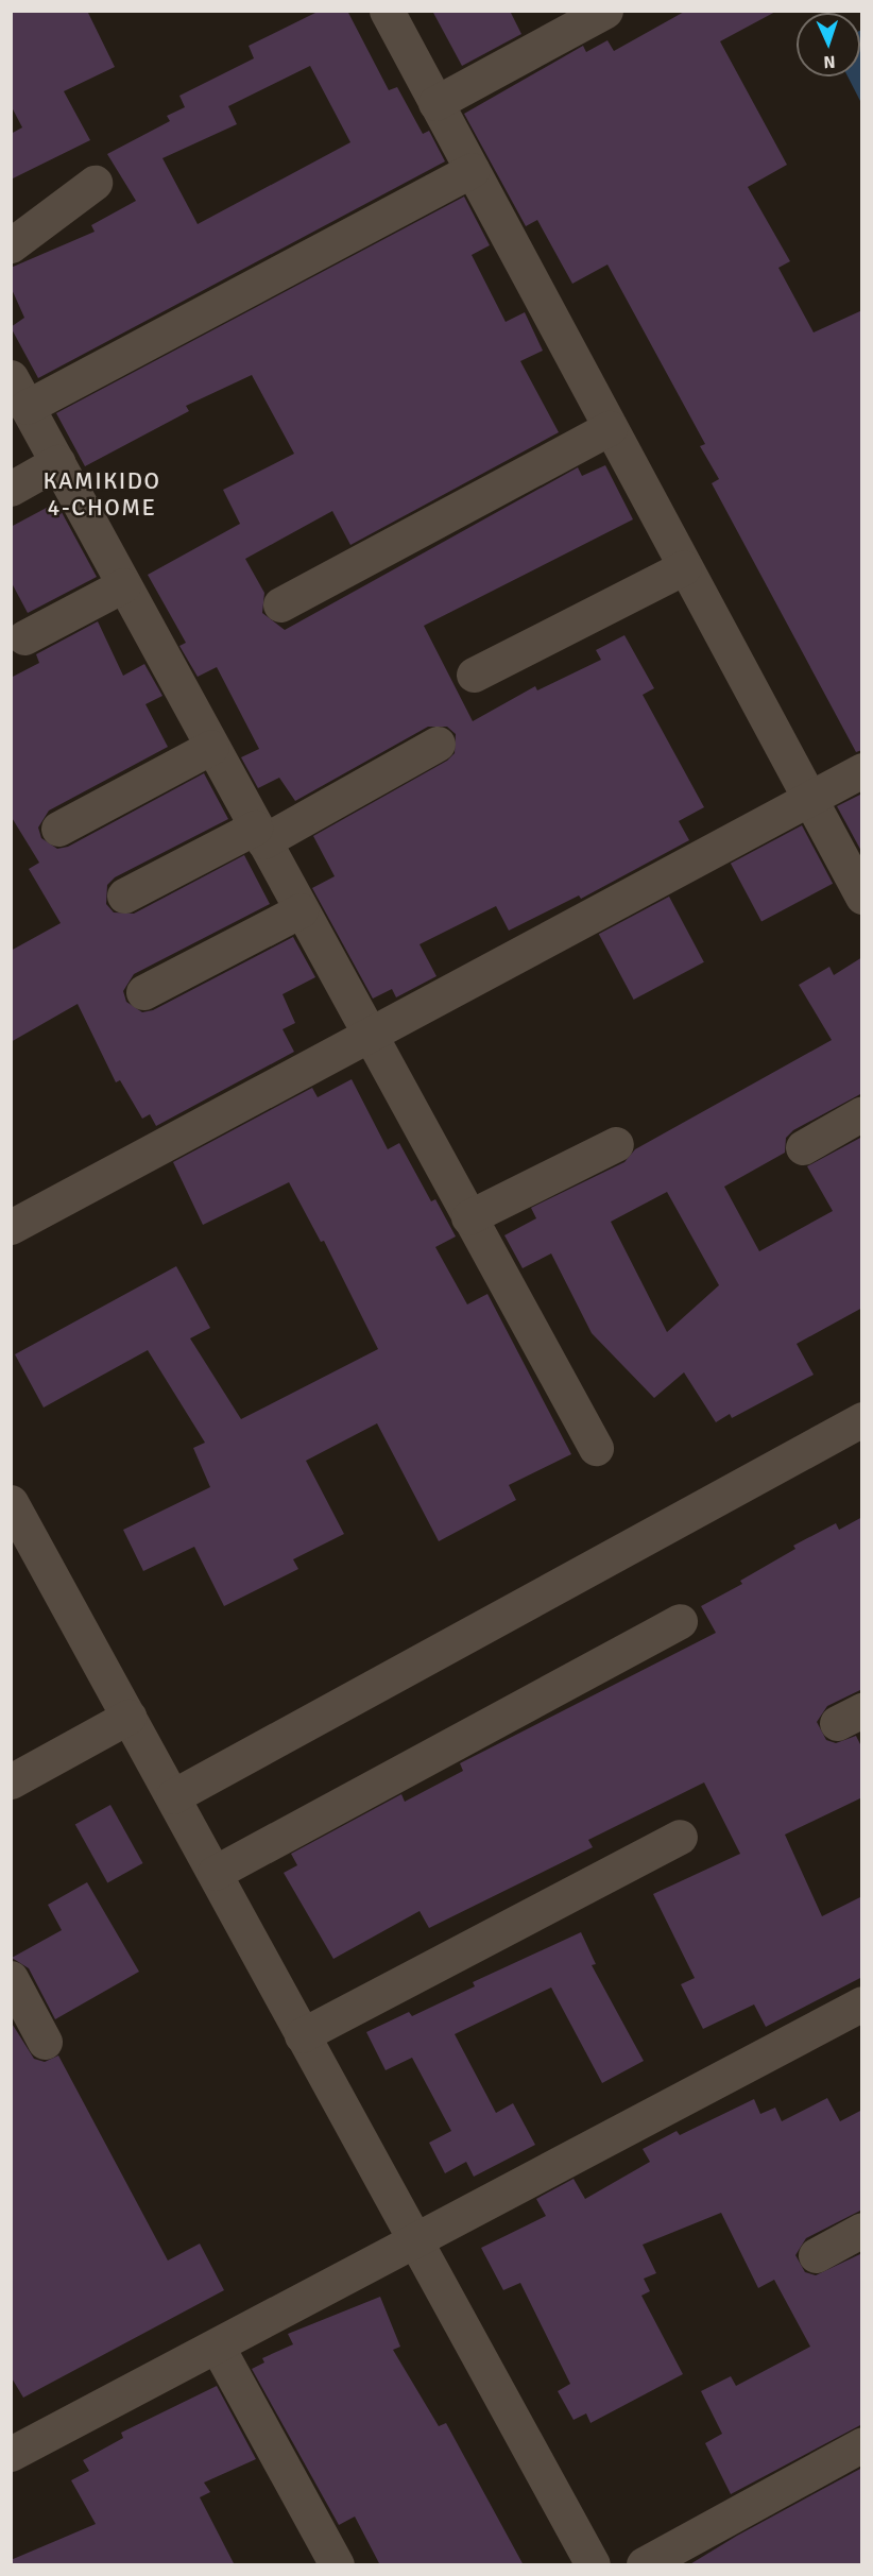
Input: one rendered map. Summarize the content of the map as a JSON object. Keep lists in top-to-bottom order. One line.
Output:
{"districts":["KAMIKIDO 4-CHOME"],"north":"bottom"}
